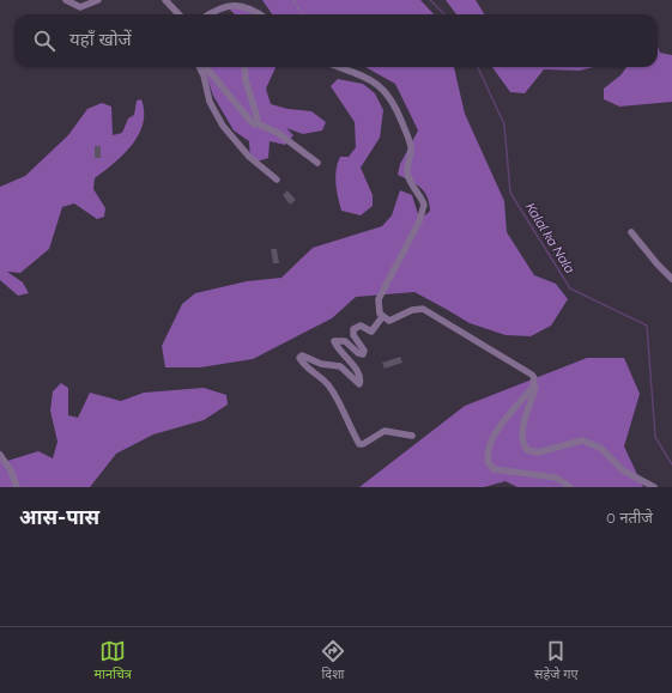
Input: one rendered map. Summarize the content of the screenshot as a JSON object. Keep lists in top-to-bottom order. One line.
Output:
{"water":["Kalal ka Nala"],"page":{"search":"यहाँ खोजें","heading":["आस-पास","0 नतीजे"],"nav":["मानचित्र","दिशा","सहेजे गए"]}}
